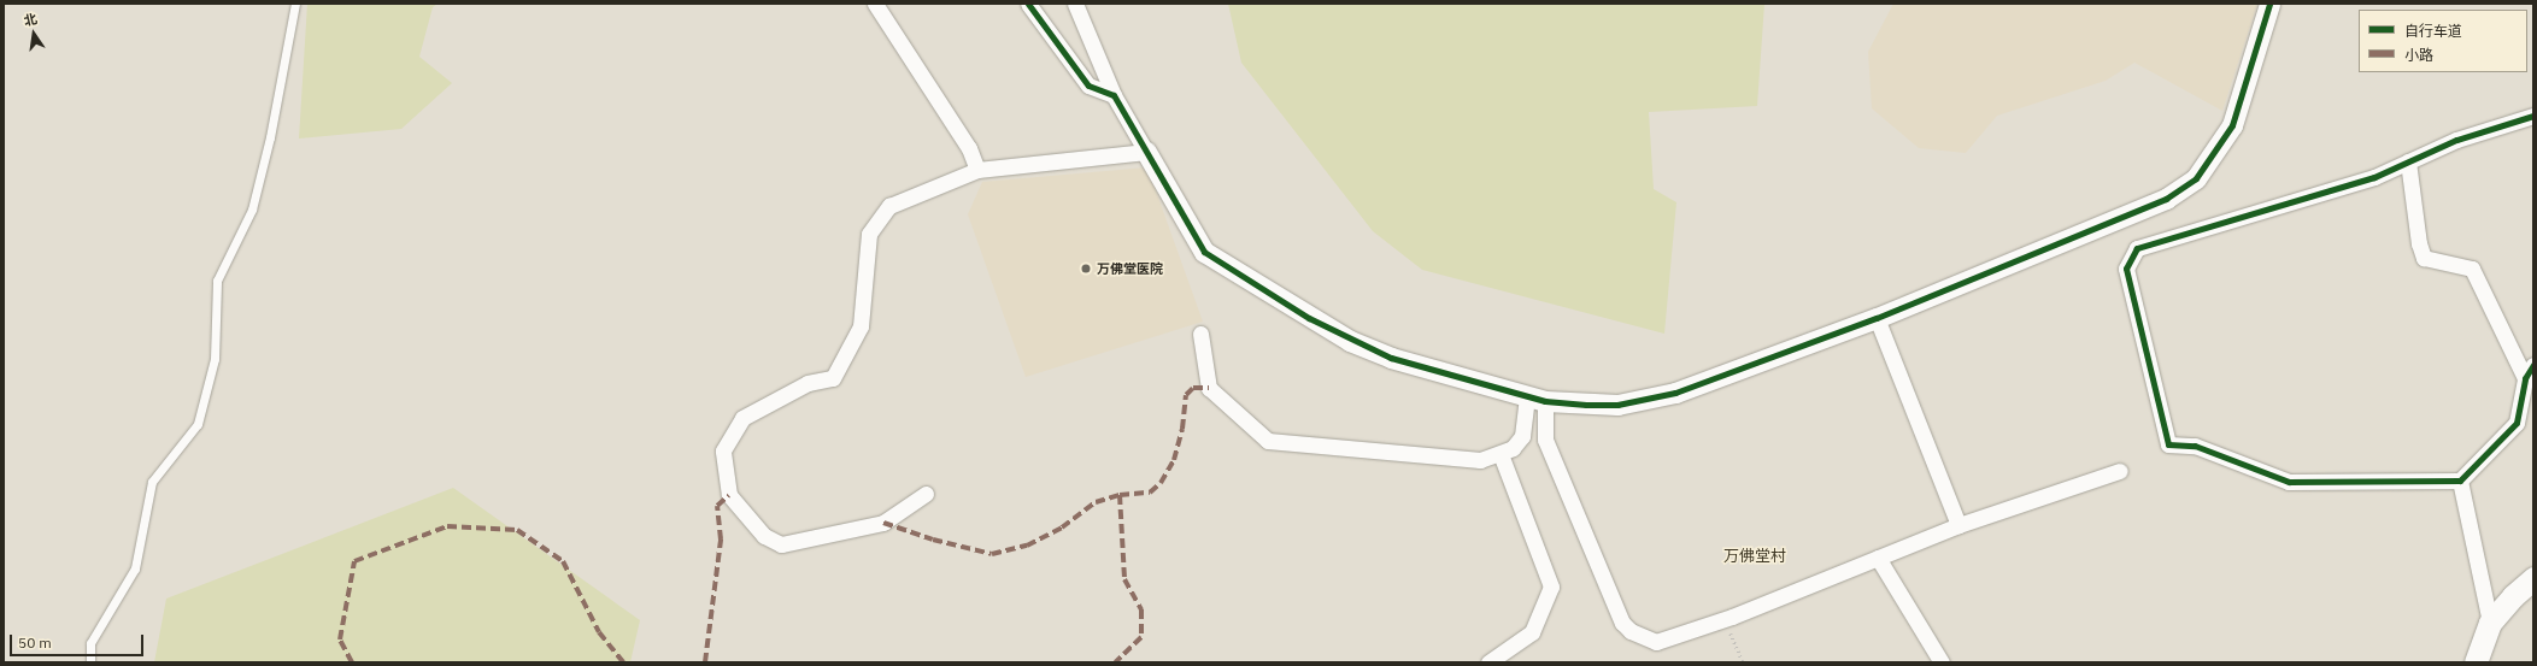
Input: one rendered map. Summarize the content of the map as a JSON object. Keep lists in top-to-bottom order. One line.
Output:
{"districts":["万佛堂村"],"places":["万佛堂医院"],"legend":["自行车道","小路"],"scale_bar":"50 m","north":"top"}
